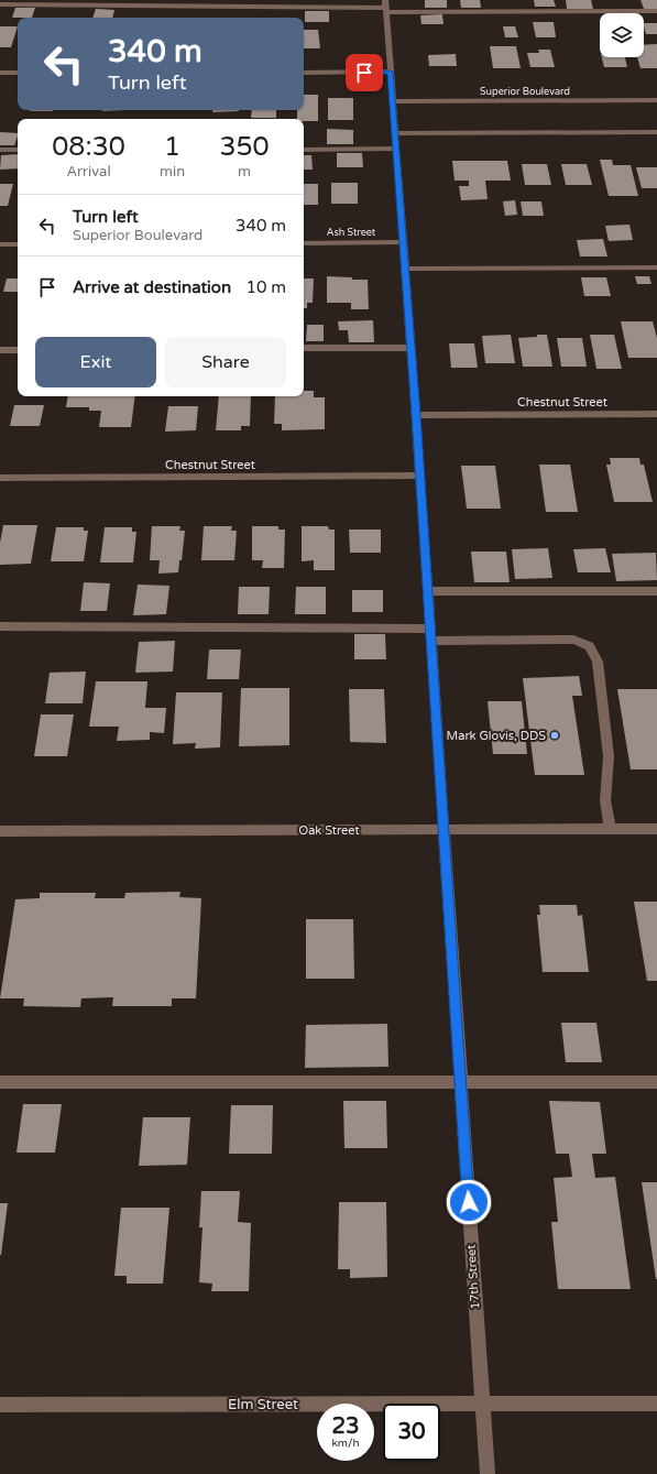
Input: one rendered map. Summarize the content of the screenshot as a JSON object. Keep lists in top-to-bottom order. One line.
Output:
{"streets":{"street":["Superior Boulevard","Ash Street","Chestnut Street","Oak Street","17th Street","Elm Street"]},"crossings":[["Superior Boulevard","17th Street"],["Ash Street","17th Street"],["Chestnut Street","17th Street"],["Oak Street","17th Street"],["17th Street","Elm Street"]],"places":["Mark Glovis, DDS"],"page":{"turn":["340 m","Turn left"],"eta":["08:30","Arrival","1","min","350","m"],"list":[{"name":"Turn left","note":"Superior Boulevard","value":"340 m"},{"name":"Arrive at destination","value":"10 m"}],"buttons":["Exit","Share"],"speed":"23 km/h","limit":"30"}}
